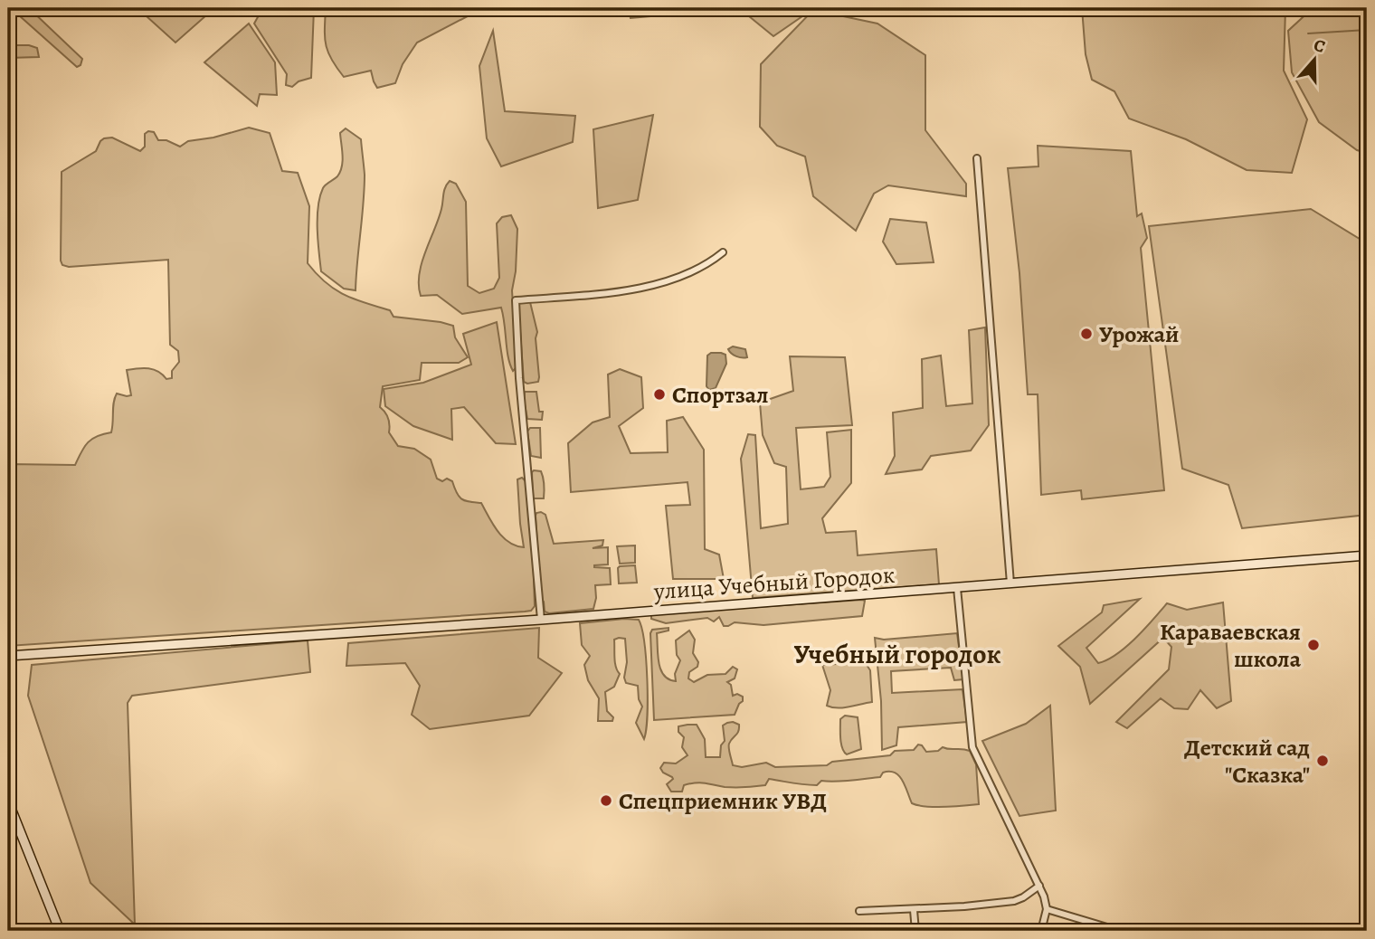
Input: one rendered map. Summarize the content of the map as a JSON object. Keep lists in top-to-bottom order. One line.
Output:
{"streets":{"street":["улица Учебный Городок"]},"districts":["Учебный городок"],"places":["Урожай","Спортзал","Караваевская школа","Детский сад \"Сказка\"","Спецприемник УВД"],"north":"top"}
